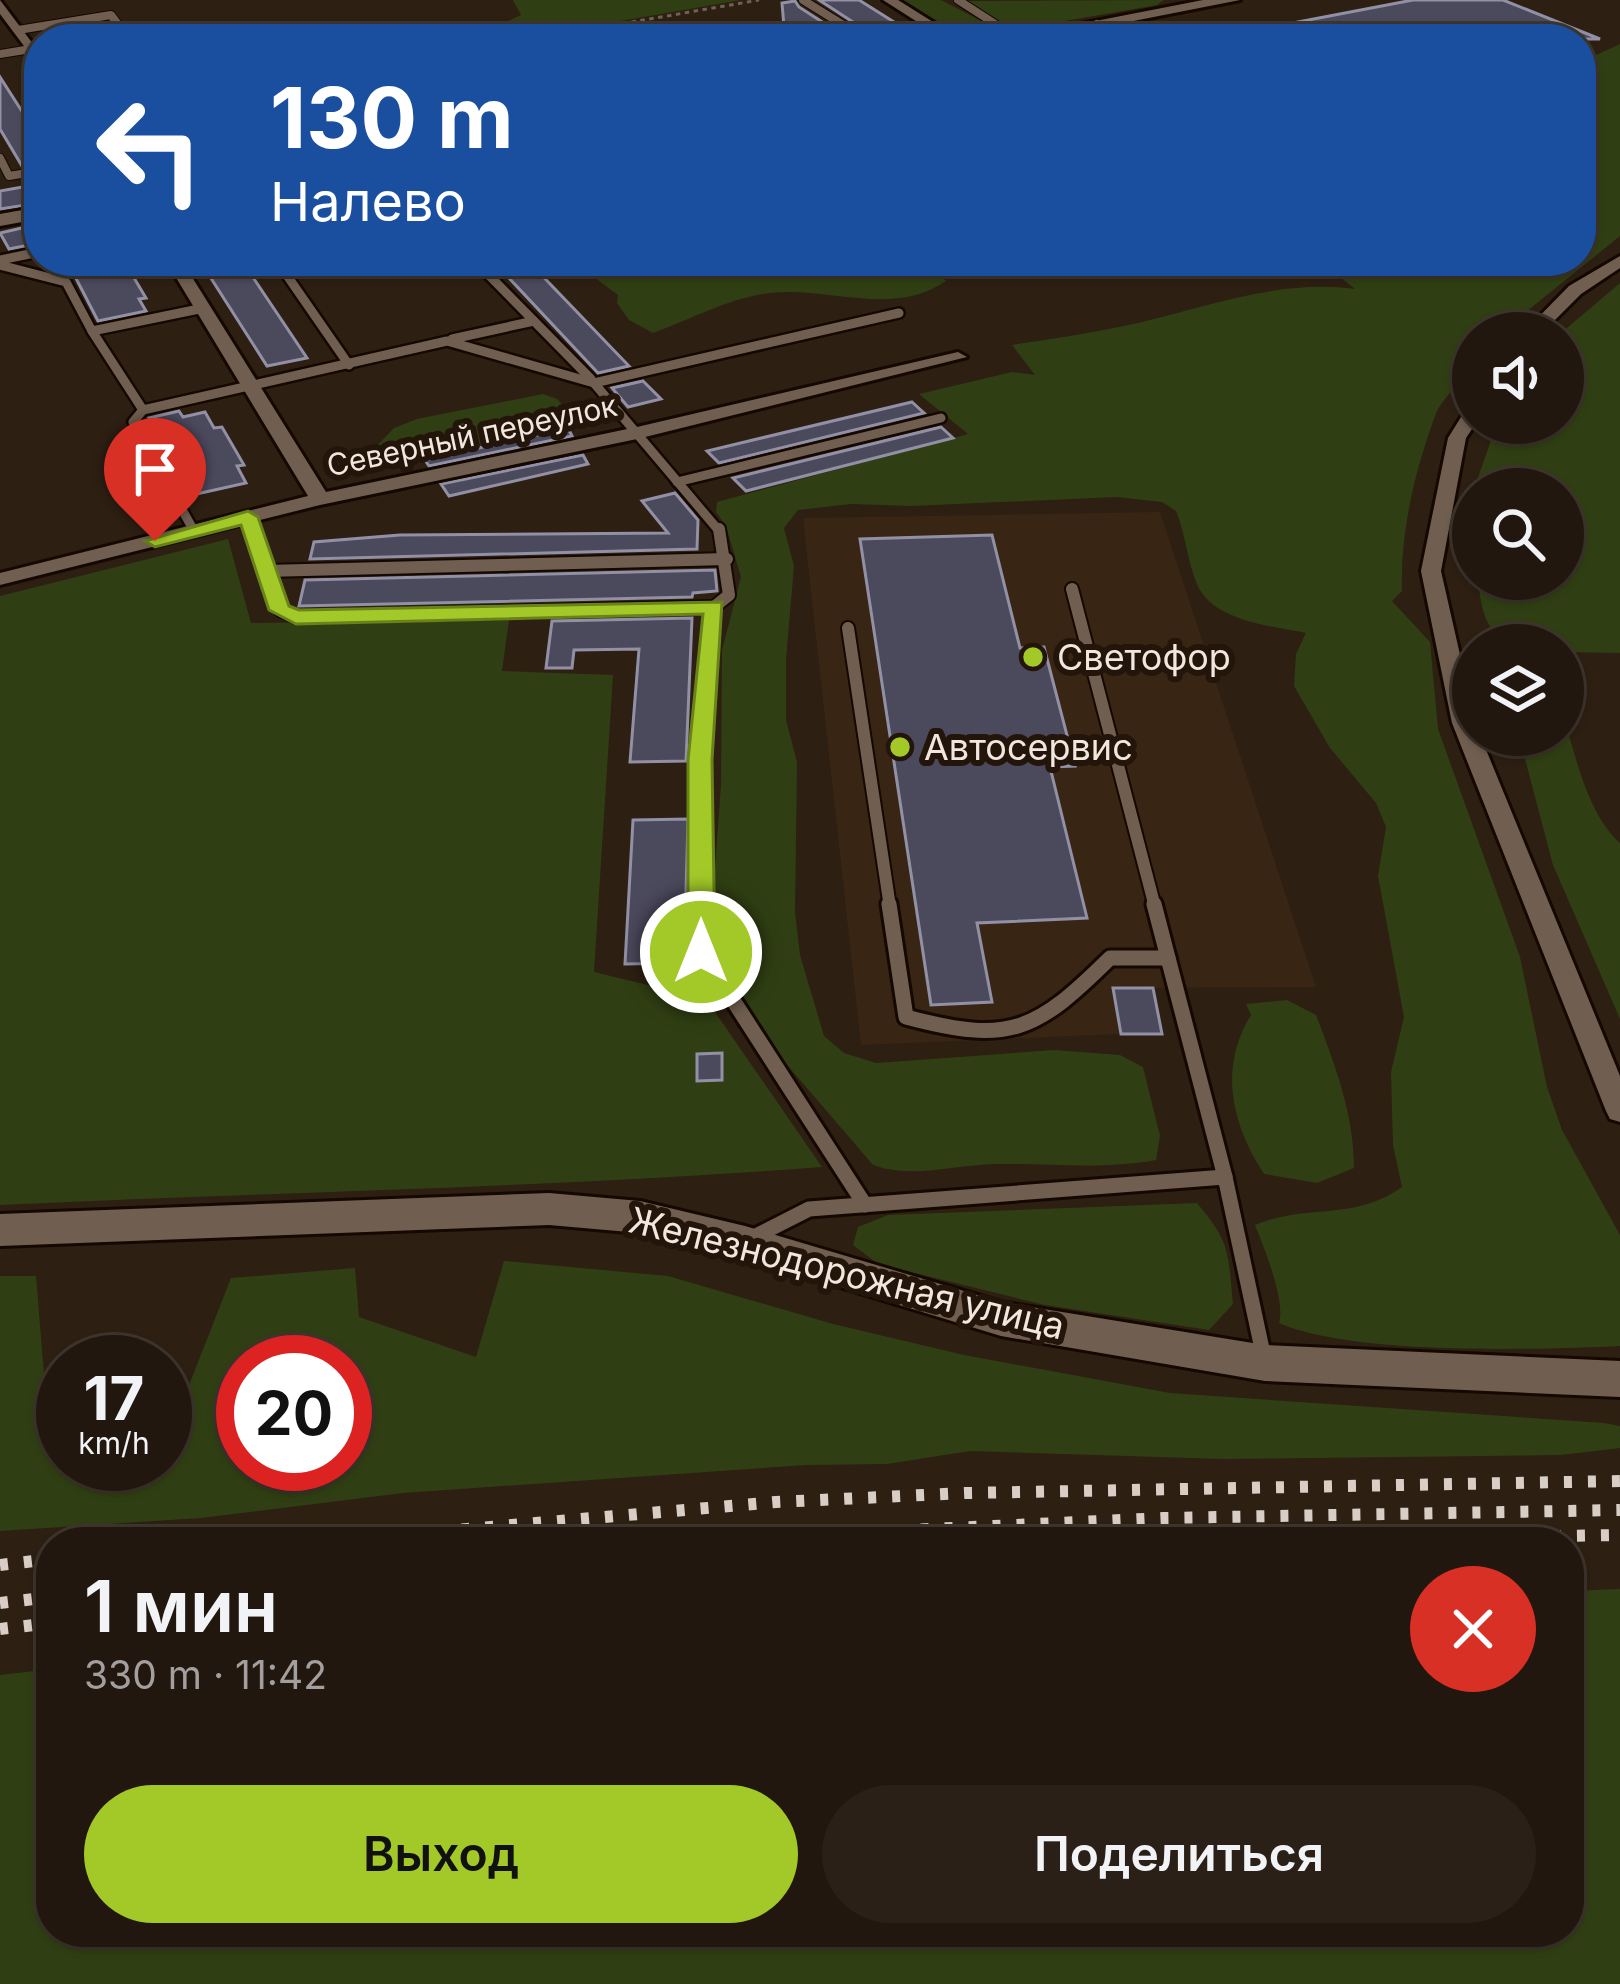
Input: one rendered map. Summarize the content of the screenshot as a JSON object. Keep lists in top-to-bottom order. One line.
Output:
{"streets":{"main road":["Железнодорожная улица"],"street":["Северный переулок"]},"places":["Светофор","Автосервис"],"page":{"turn":["130 m","Налево"],"speed":"17 km/h","limit":"20","heading":["1 мин","330 m · 11:42"],"buttons":["Выход","Поделиться"]}}
